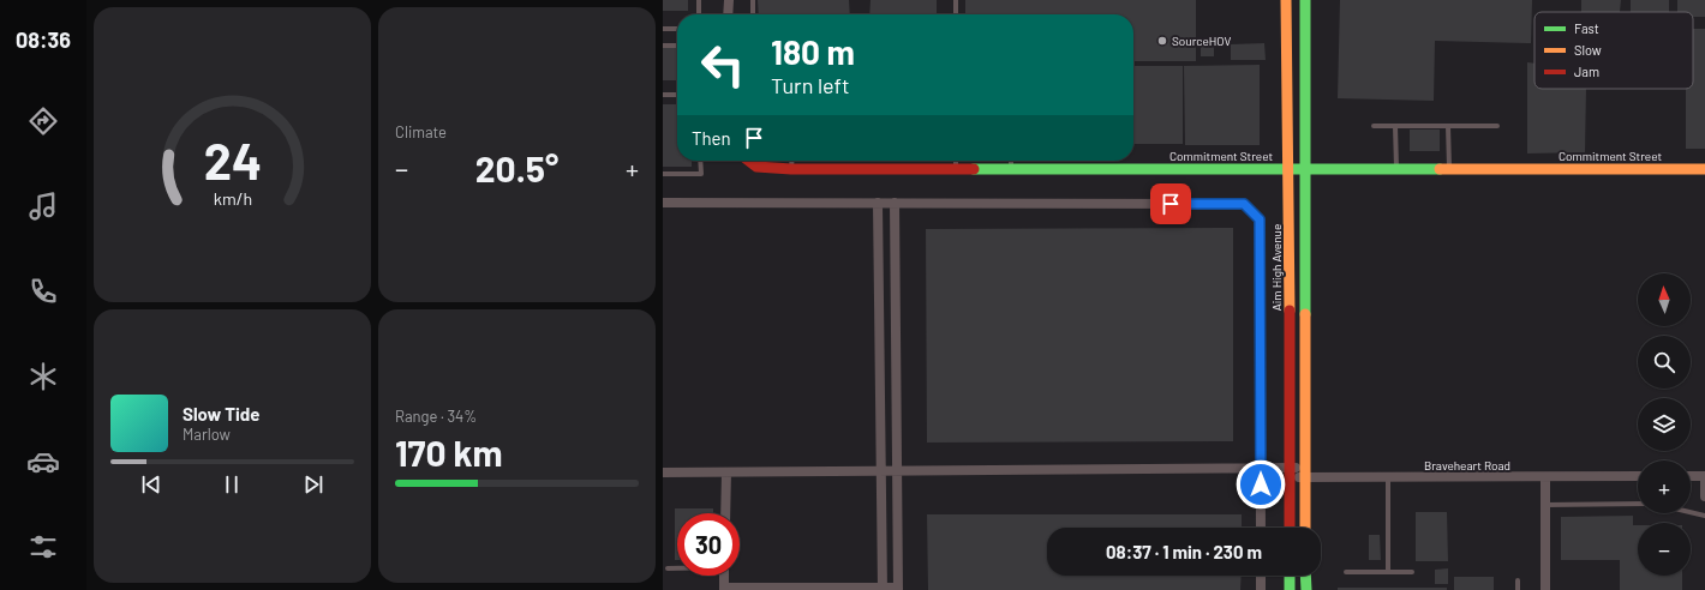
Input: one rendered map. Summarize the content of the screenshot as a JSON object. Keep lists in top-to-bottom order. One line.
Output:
{"streets":{"street":["Commitment Street","Aim High Avenue","Braveheart Road"]},"crossings":[["Commitment Street","Aim High Avenue"],["Aim High Avenue","Braveheart Road"]],"places":["SourceHOV"],"legend":["Fast","Slow","Jam"],"north":"top","page":{"tabs":"08:36","tile":["Climate",["Range · 34%","170 km"]],"turn":["180 m","Turn left"],"then":"Then","heat":["−","20.5°","+"],"map_buttons":["+","−"],"song":["Slow Tide","Marlow"],"limit":"30","trip":"08:37 · 1 min · 230 m","gauge":["24","km/h"]}}
